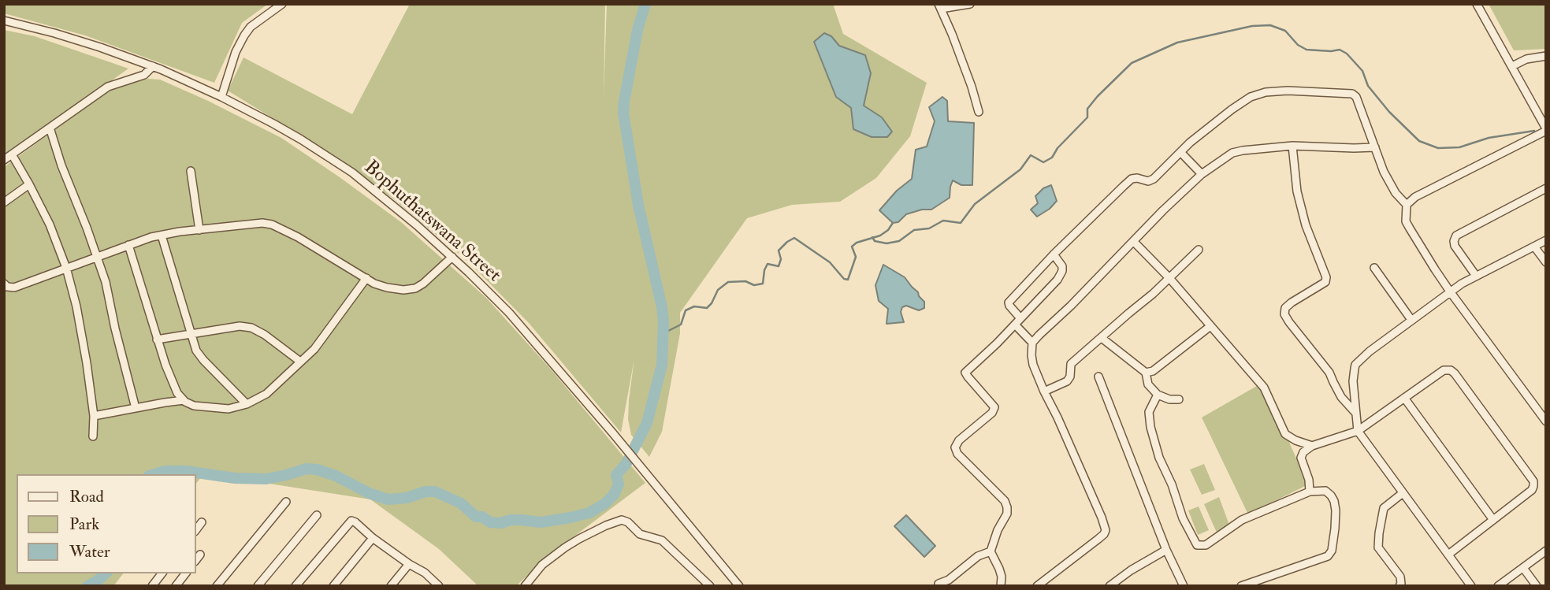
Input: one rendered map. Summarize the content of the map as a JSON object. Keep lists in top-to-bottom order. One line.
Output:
{"streets":{"street":["Bophuthatswana Street"]},"legend":["Road","Park","Water"]}
